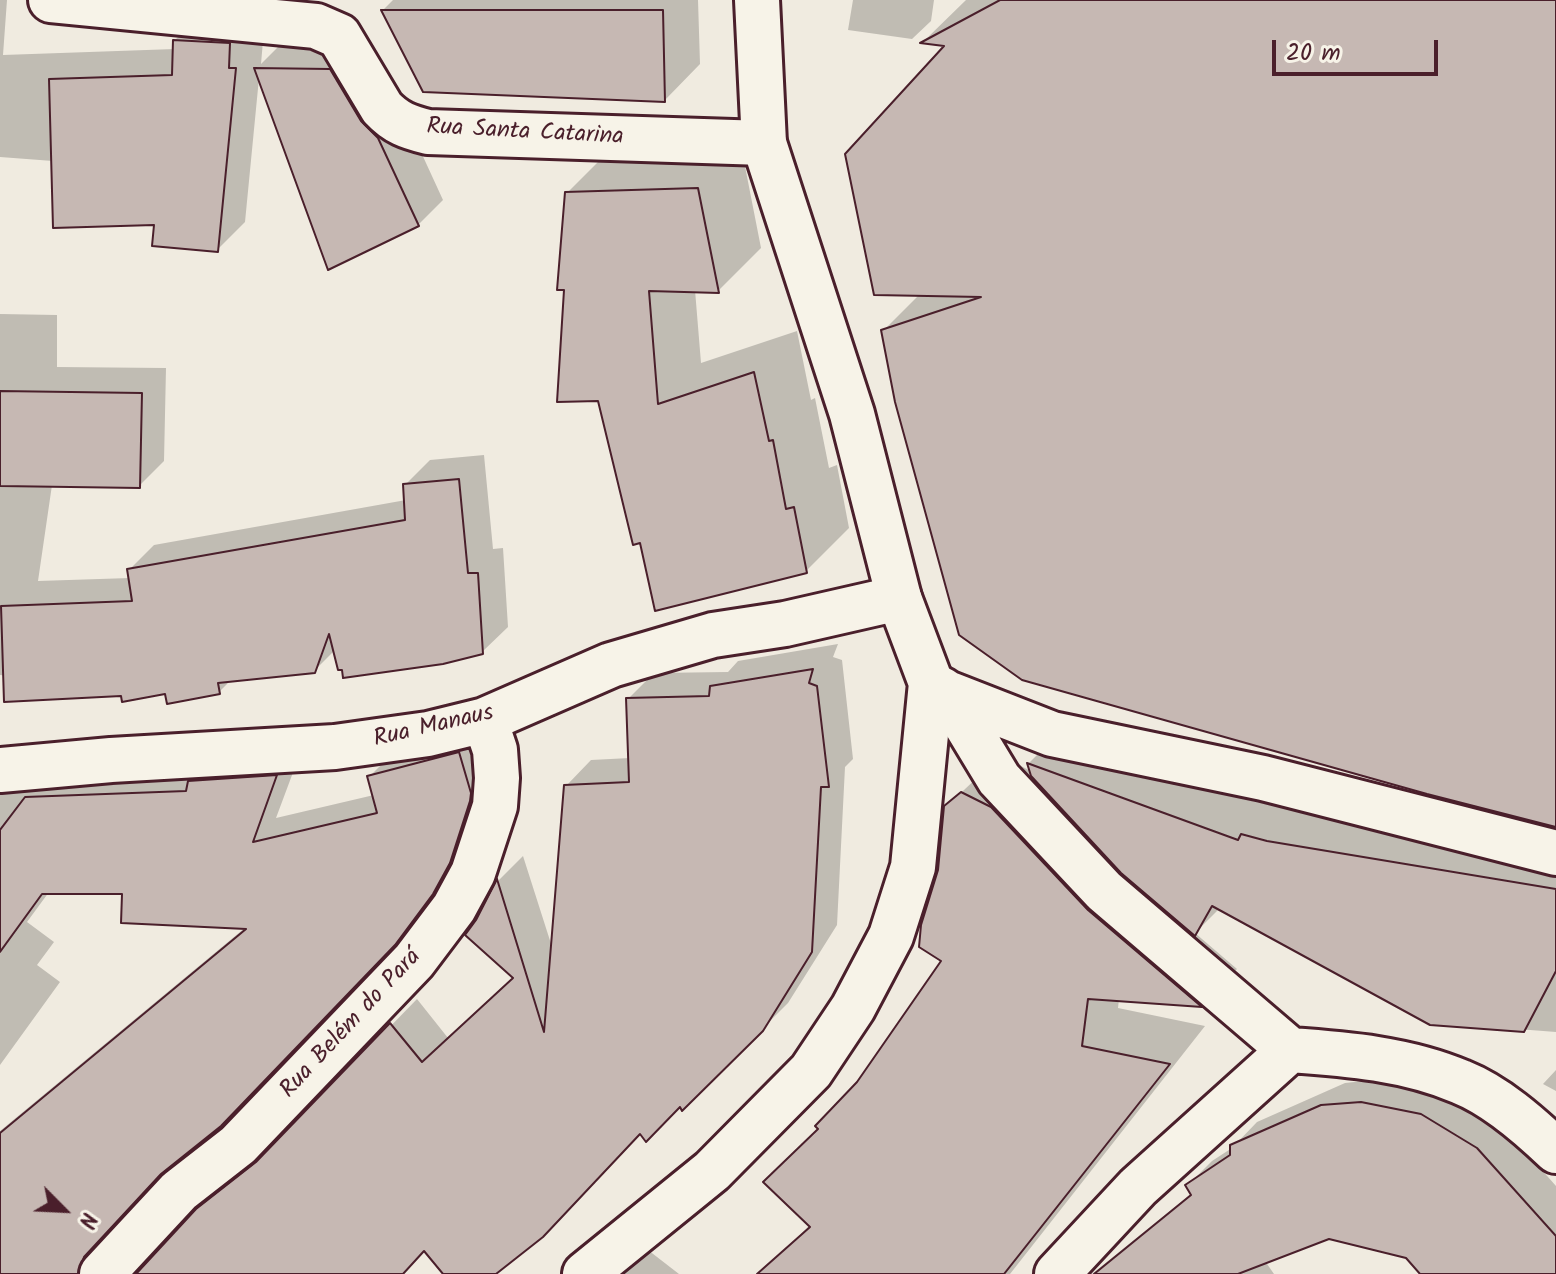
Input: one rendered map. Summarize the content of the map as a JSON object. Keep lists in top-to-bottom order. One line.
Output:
{"streets":{"street":["Rua Santa Catarina","Rua Manaus","Rua Belém do Pará"]},"crossings":[["Rua Manaus","Rua Belém do Pará"]],"scale_bar":"20 m","north":"bottom right"}
